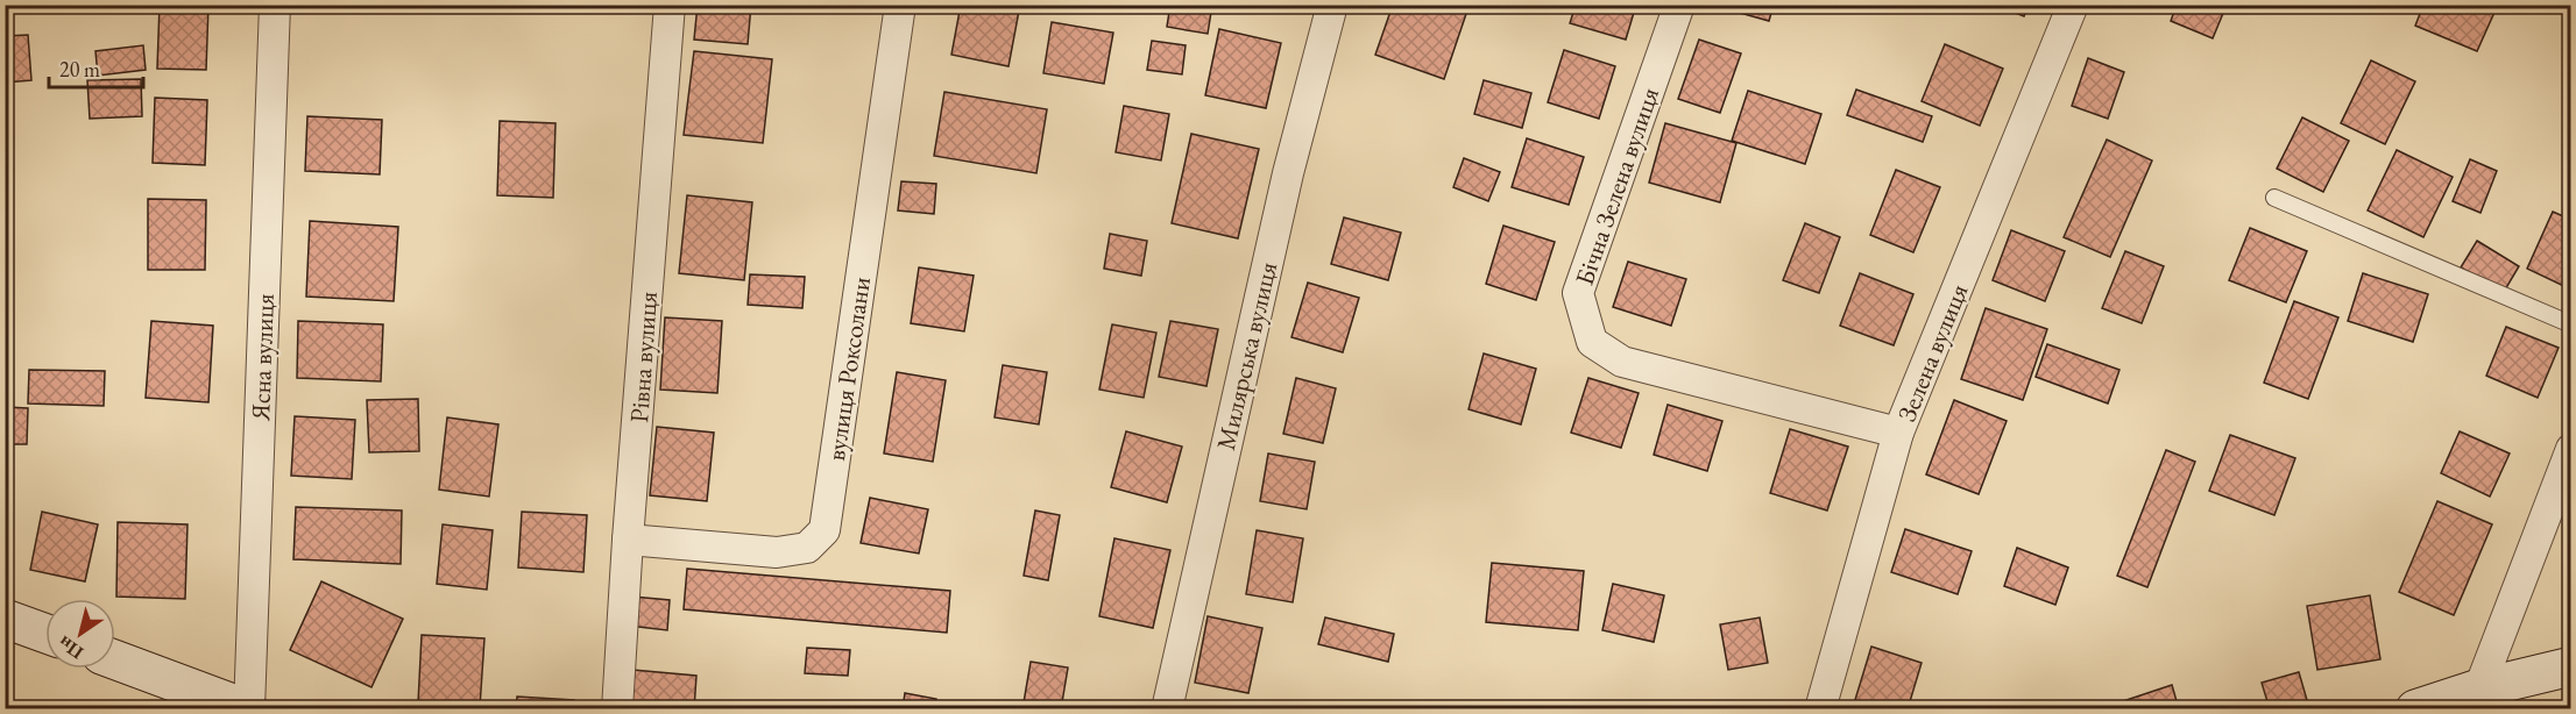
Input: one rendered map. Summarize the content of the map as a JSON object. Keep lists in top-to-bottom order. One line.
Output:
{"streets":{"street":["Бічна Зелена вулиця","Зелена вулиця","Милярська вулиця","Ясна вулиця","Рівна вулиця","вулиця Роксолани"]},"crossings":[["Бічна Зелена вулиця","Зелена вулиця"],["Рівна вулиця","вулиця Роксолани"]],"scale_bar":"20 m","north":"bottom left"}
